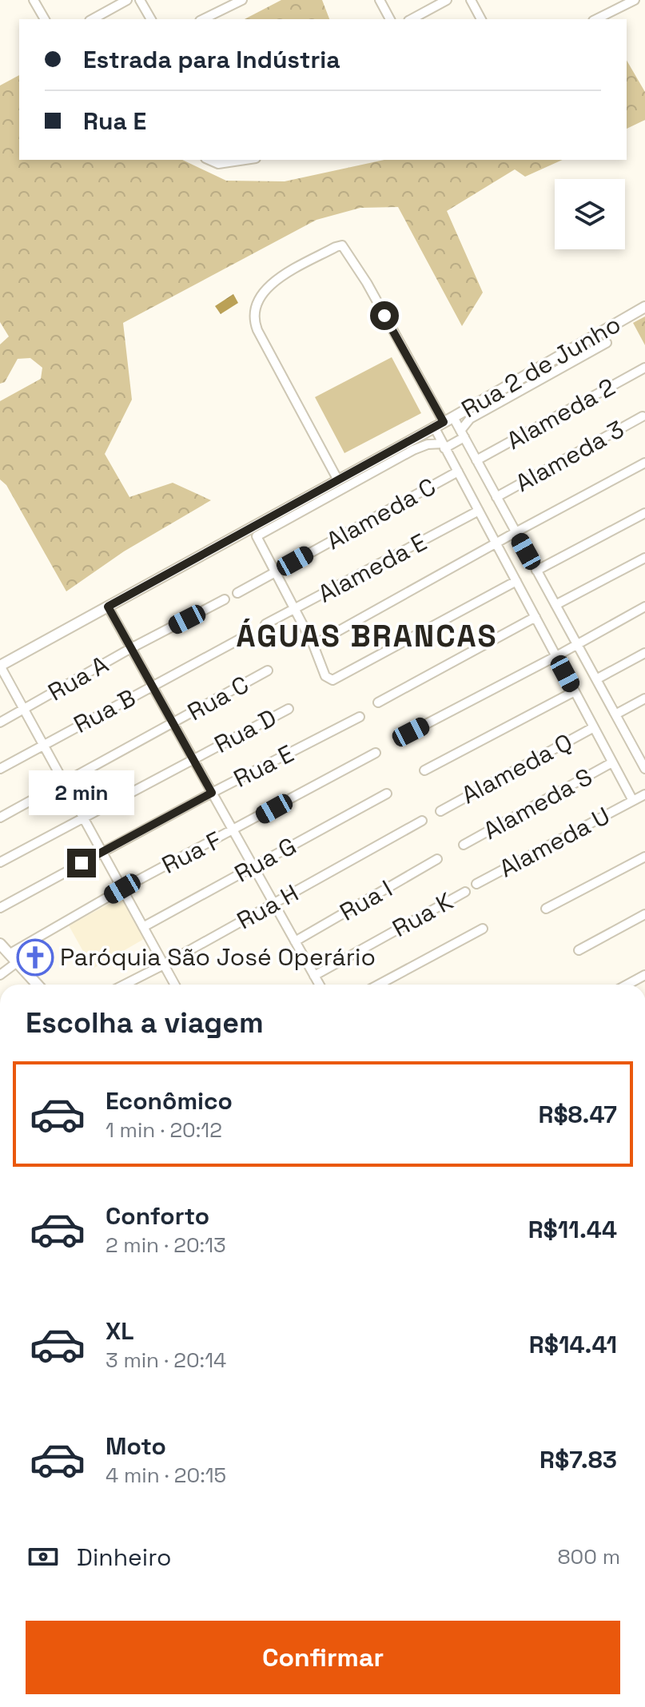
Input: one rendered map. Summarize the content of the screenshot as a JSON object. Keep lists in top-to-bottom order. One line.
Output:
{"streets":{"street":["Rua 2 de Junho","Alameda 2","Alameda 3","Alameda C","Alameda E","Rua A","Rua C","Rua B","Rua D","Rua E","Alameda Q","Alameda S","Alameda U","Rua F","Rua G","Rua I","Rua H","Rua K"]},"districts":["ÁGUAS BRANCAS"],"places":{"church":["Paróquia São José Operário"]},"page":{"banner":["Estrada para Indústria","Rua E"],"bubble":"2 min","heading":"Escolha a viagem","list":[{"name":"Econômico","note":"1 min · 20:12","value":"R$8.47"},{"name":"Conforto","note":"2 min · 20:13","value":"R$11.44"},{"name":"XL","note":"3 min · 20:14","value":"R$14.41"},{"name":"Moto","note":"4 min · 20:15","value":"R$7.83"}],"pay":["Dinheiro","800 m"],"buttons":"Confirmar"}}
